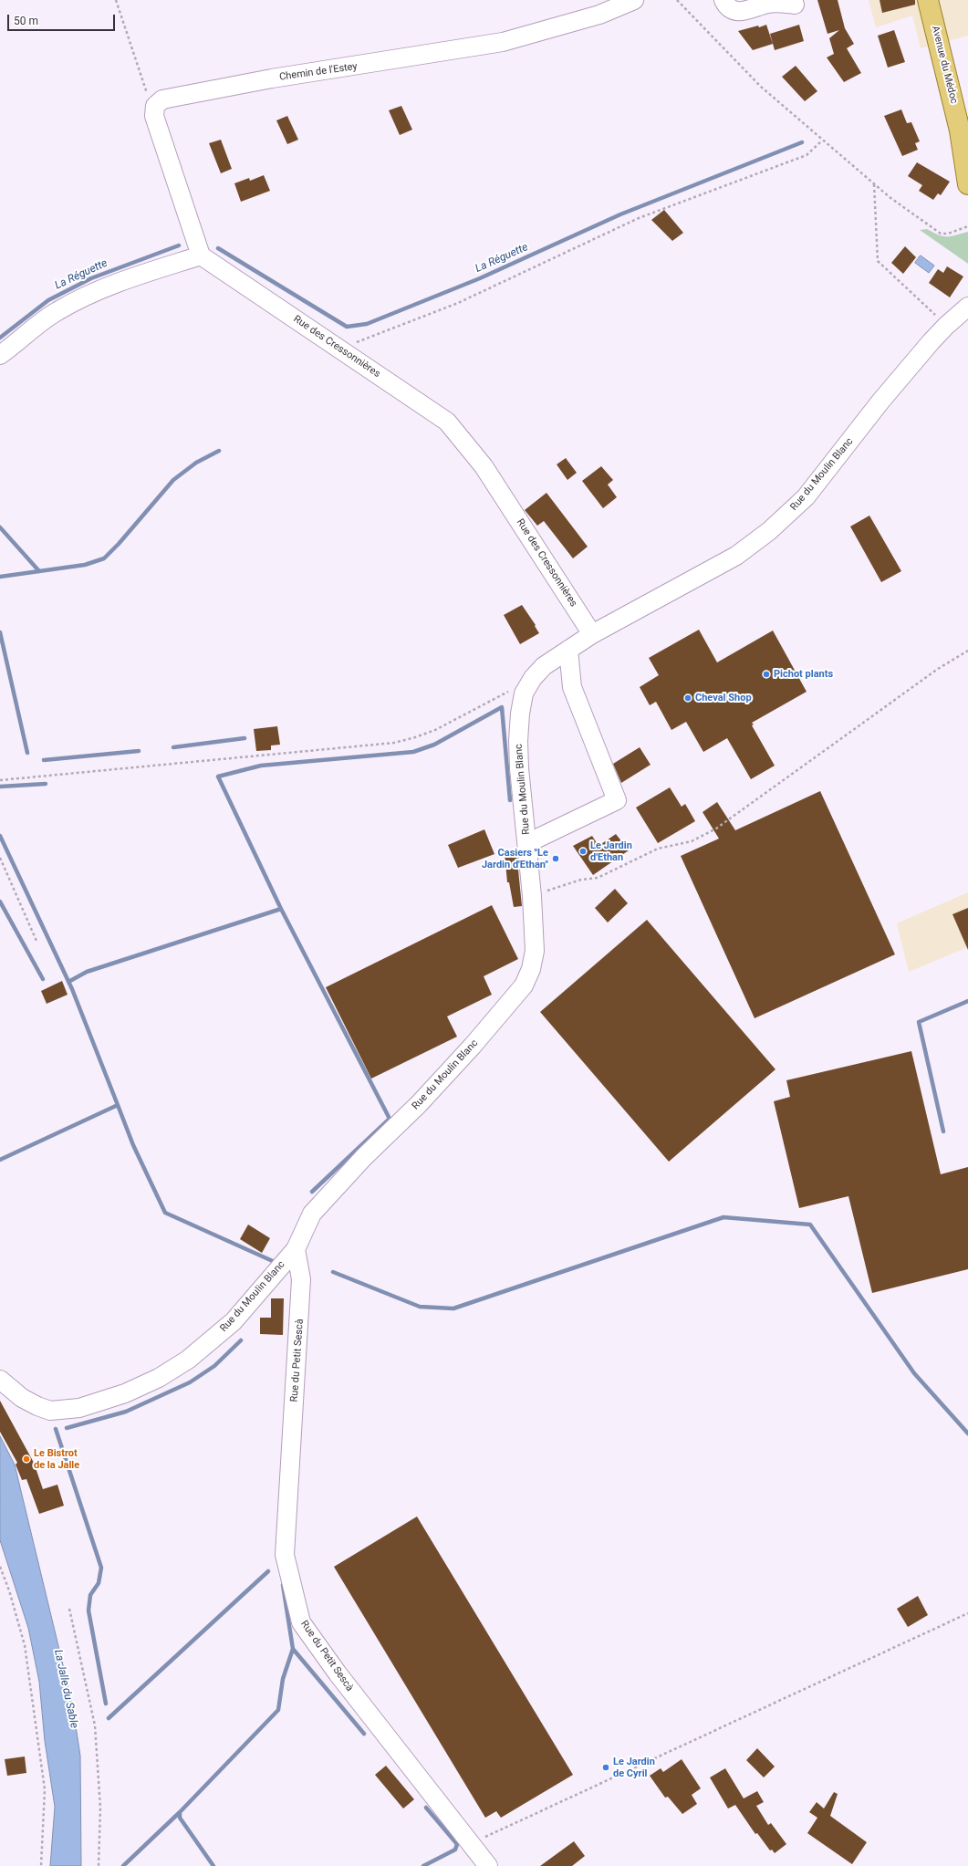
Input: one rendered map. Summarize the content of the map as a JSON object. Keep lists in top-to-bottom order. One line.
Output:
{"streets":{"main road":["Avenue du Médoc"],"street":["Chemin de l'Estey","Rue des Cressonnières","Rue du Moulin Blanc","Rue du Petit Sescà"]},"crossings":[["Rue des Cressonnières","Rue du Moulin Blanc"],["Rue du Moulin Blanc","Rue du Petit Sescà"]],"water":["La Réguette","La Jalle du Sable"],"places":["Pichot plants","Cheval Shop","Le Jardin d'Ethan","Casiers \"Le Jardin d'Ethan\"","Le Bistrot de la Jalle","Le Jardin de Cyril"],"scale_bar":"50 m"}
